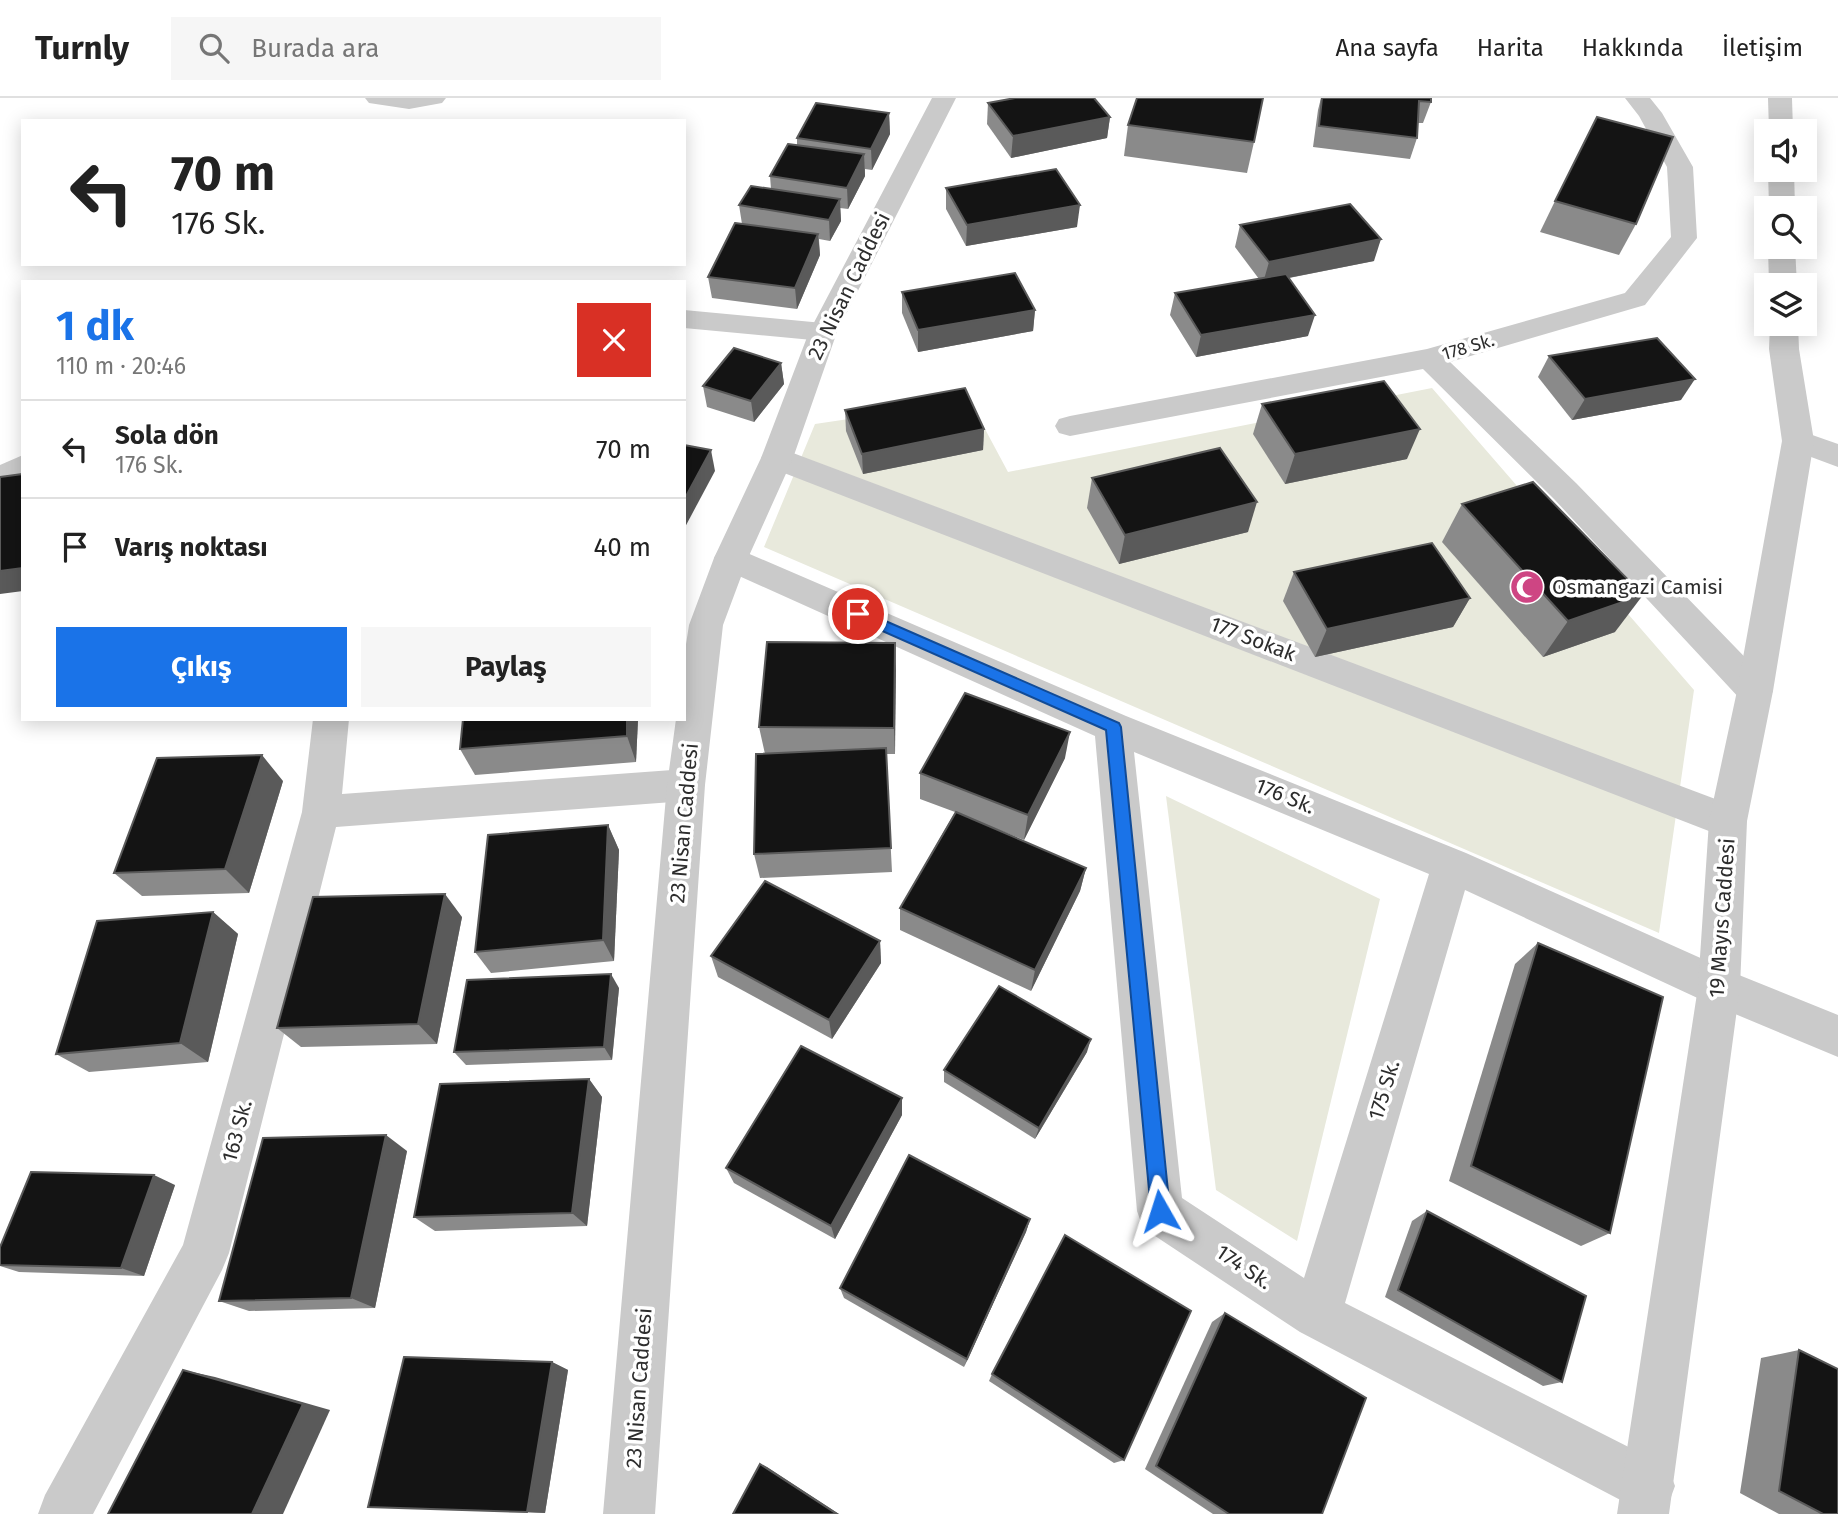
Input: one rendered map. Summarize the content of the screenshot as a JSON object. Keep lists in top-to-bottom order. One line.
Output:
{"streets":{"street":["23 Nisan Caddesi","178 Sk.","177 Sokak","176 Sk.","19 Mayıs Caddesi","175 Sk.","163 Sk.","174 Sk."]},"crossings":[["23 Nisan Caddesi","177 Sokak"],["23 Nisan Caddesi","176 Sk."],["177 Sokak","19 Mayıs Caddesi"],["176 Sk.","19 Mayıs Caddesi"],["176 Sk.","175 Sk."],["176 Sk.","174 Sk."],["19 Mayıs Caddesi","174 Sk."],["175 Sk.","174 Sk."]],"places":{"mosque":["Osmangazi Camisi"]},"page":{"header":"Turnly","search":"Burada ara","nav":["Ana sayfa","Harita","Hakkında","İletişim"],"turn":["70 m","176 Sk."],"heading":["1 dk","110 m · 20:46"],"list":[{"name":"Sola dön","note":"176 Sk.","value":"70 m"},{"name":"Varış noktası","value":"40 m"}],"buttons":["Çıkış","Paylaş"]}}
